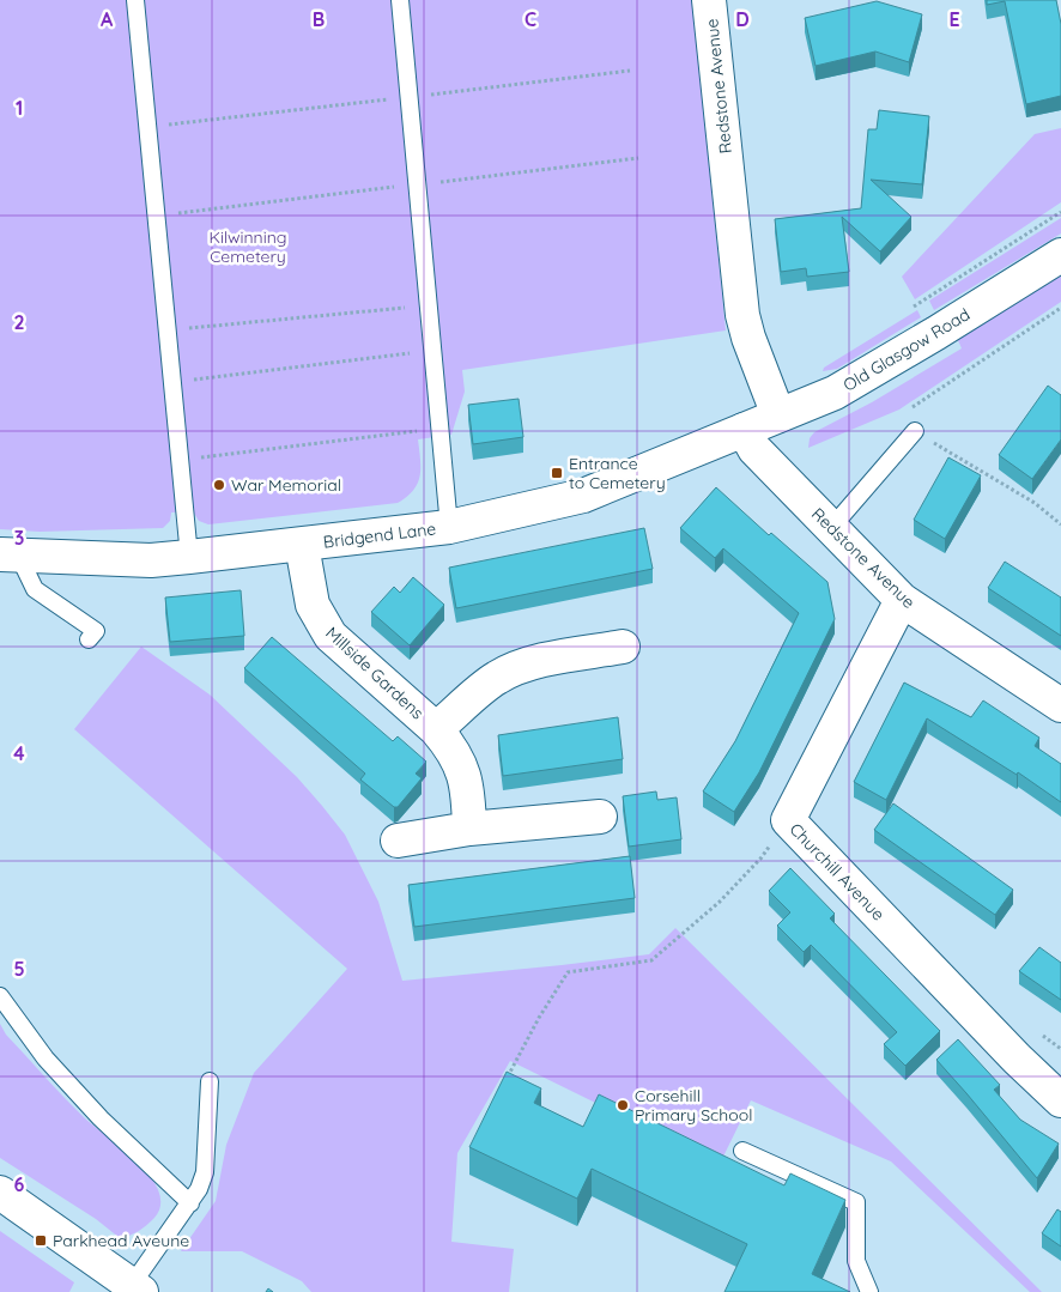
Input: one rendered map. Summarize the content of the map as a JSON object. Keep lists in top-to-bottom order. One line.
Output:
{"streets":{"street":["Redstone Avenue","Old Glasgow Road","Bridgend Lane","Millside Gardens","Churchill Avenue"]},"crossings":[["Redstone Avenue","Old Glasgow Road"],["Redstone Avenue","Bridgend Lane"],["Redstone Avenue","Churchill Avenue"],["Old Glasgow Road","Bridgend Lane"],["Bridgend Lane","Millside Gardens"]],"parks":["Kilwinning Cemetery"],"places":{"transit":["Entrance to Cemetery","Parkhead Aveune"],"other":["War Memorial","Corsehill Primary School"]},"grid":{"columns":["A","B","C","D","E"],"rows":["1","2","3","4","5","6"]}}
